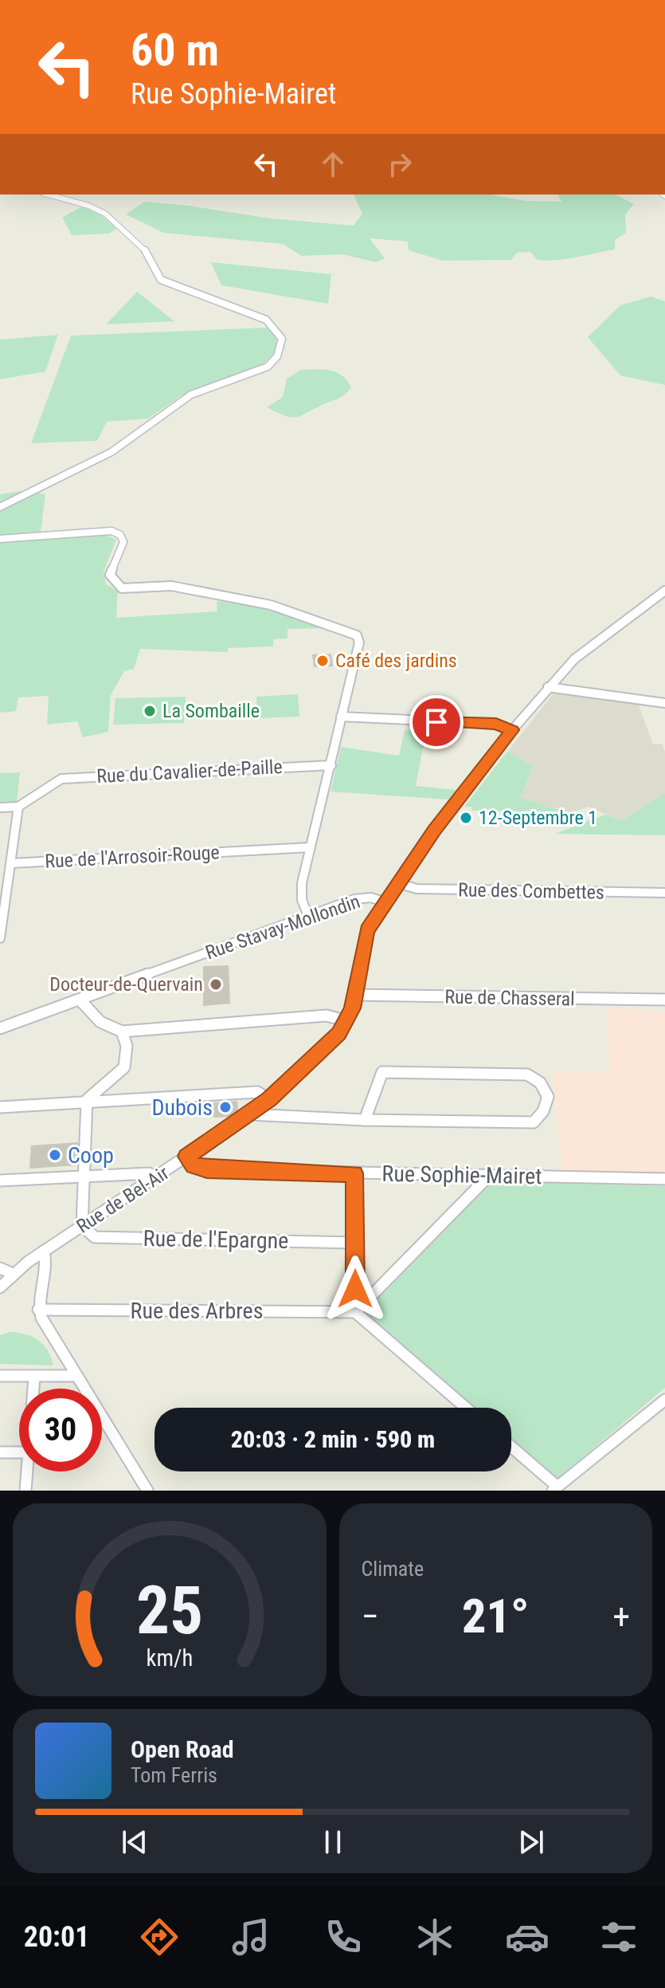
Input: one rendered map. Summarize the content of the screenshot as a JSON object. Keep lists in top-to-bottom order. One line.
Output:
{"streets":{"street":["Rue du Cavalier-de-Paille","Rue de l'Arrosoir-Rouge","Rue des Combettes","Rue Stavay-Mollondin","Rue de Chasseral","Rue Sophie-Mairet","Rue de Bel-Air","Rue de l'Epargne","Rue des Arbres"]},"crossings":[["Rue des Combettes","Rue de Bel-Air"],["Rue Stavay-Mollondin","Rue de Bel-Air"],["Rue de Chasseral","Rue de Bel-Air"],["Rue Sophie-Mairet","Rue de Bel-Air"],["Rue de Bel-Air","Rue de l'Epargne"]],"places":["Café des jardins","La Sombaille","12-Septembre 1","Docteur-de-Quervain","Dubois","Coop"],"page":{"turn":["60 m","Rue Sophie-Mairet"],"limit":"30","trip":"20:03 · 2 min · 590 m","tile":"Climate","heat":["−","21°","+"],"song":["Open Road","Tom Ferris"],"tabs":"20:01","gauge":["25","km/h"]}}
